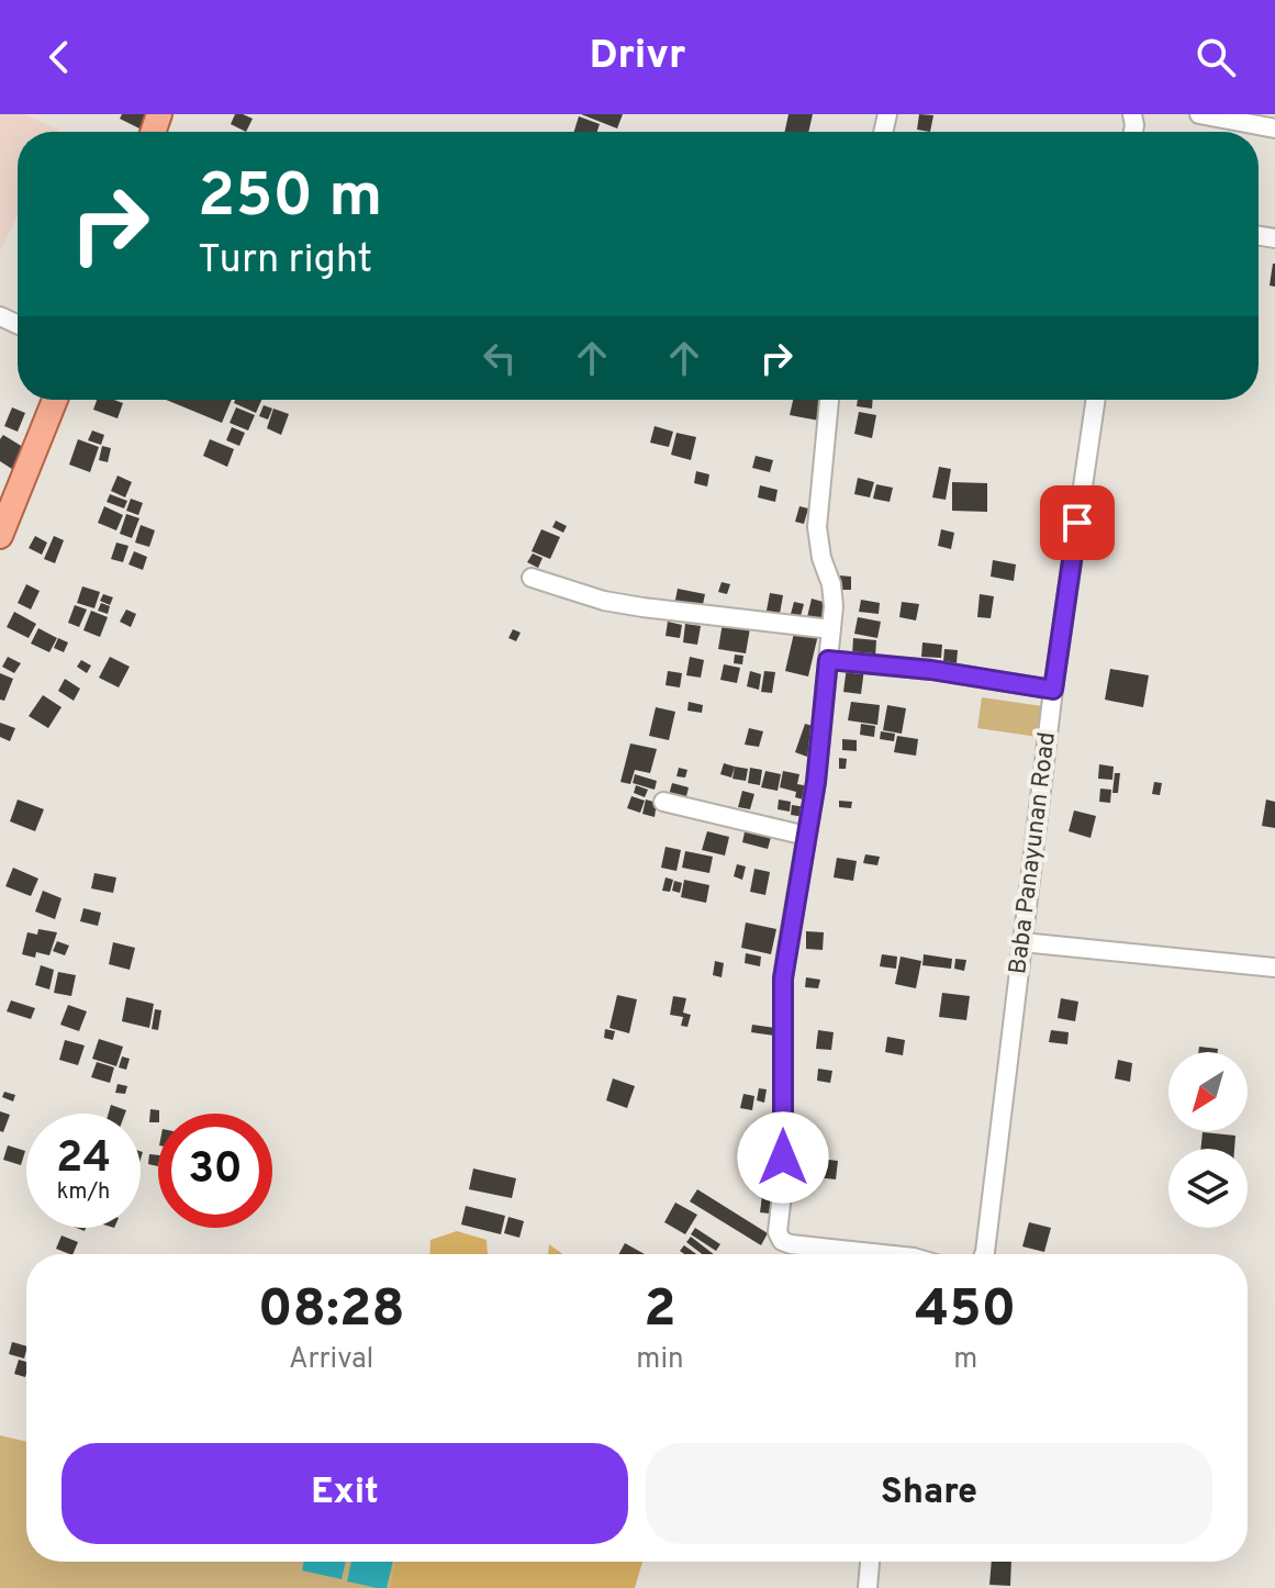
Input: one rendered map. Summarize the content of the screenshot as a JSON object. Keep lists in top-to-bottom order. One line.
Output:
{"streets":{"street":["Baba Panayunan Road"]},"north":"bottom left","page":{"header":"Drivr","turn":["250 m","Turn right"],"speed":"24 km/h","limit":"30","eta":["08:28","Arrival","2","min","450","m"],"buttons":["Exit","Share"]}}
